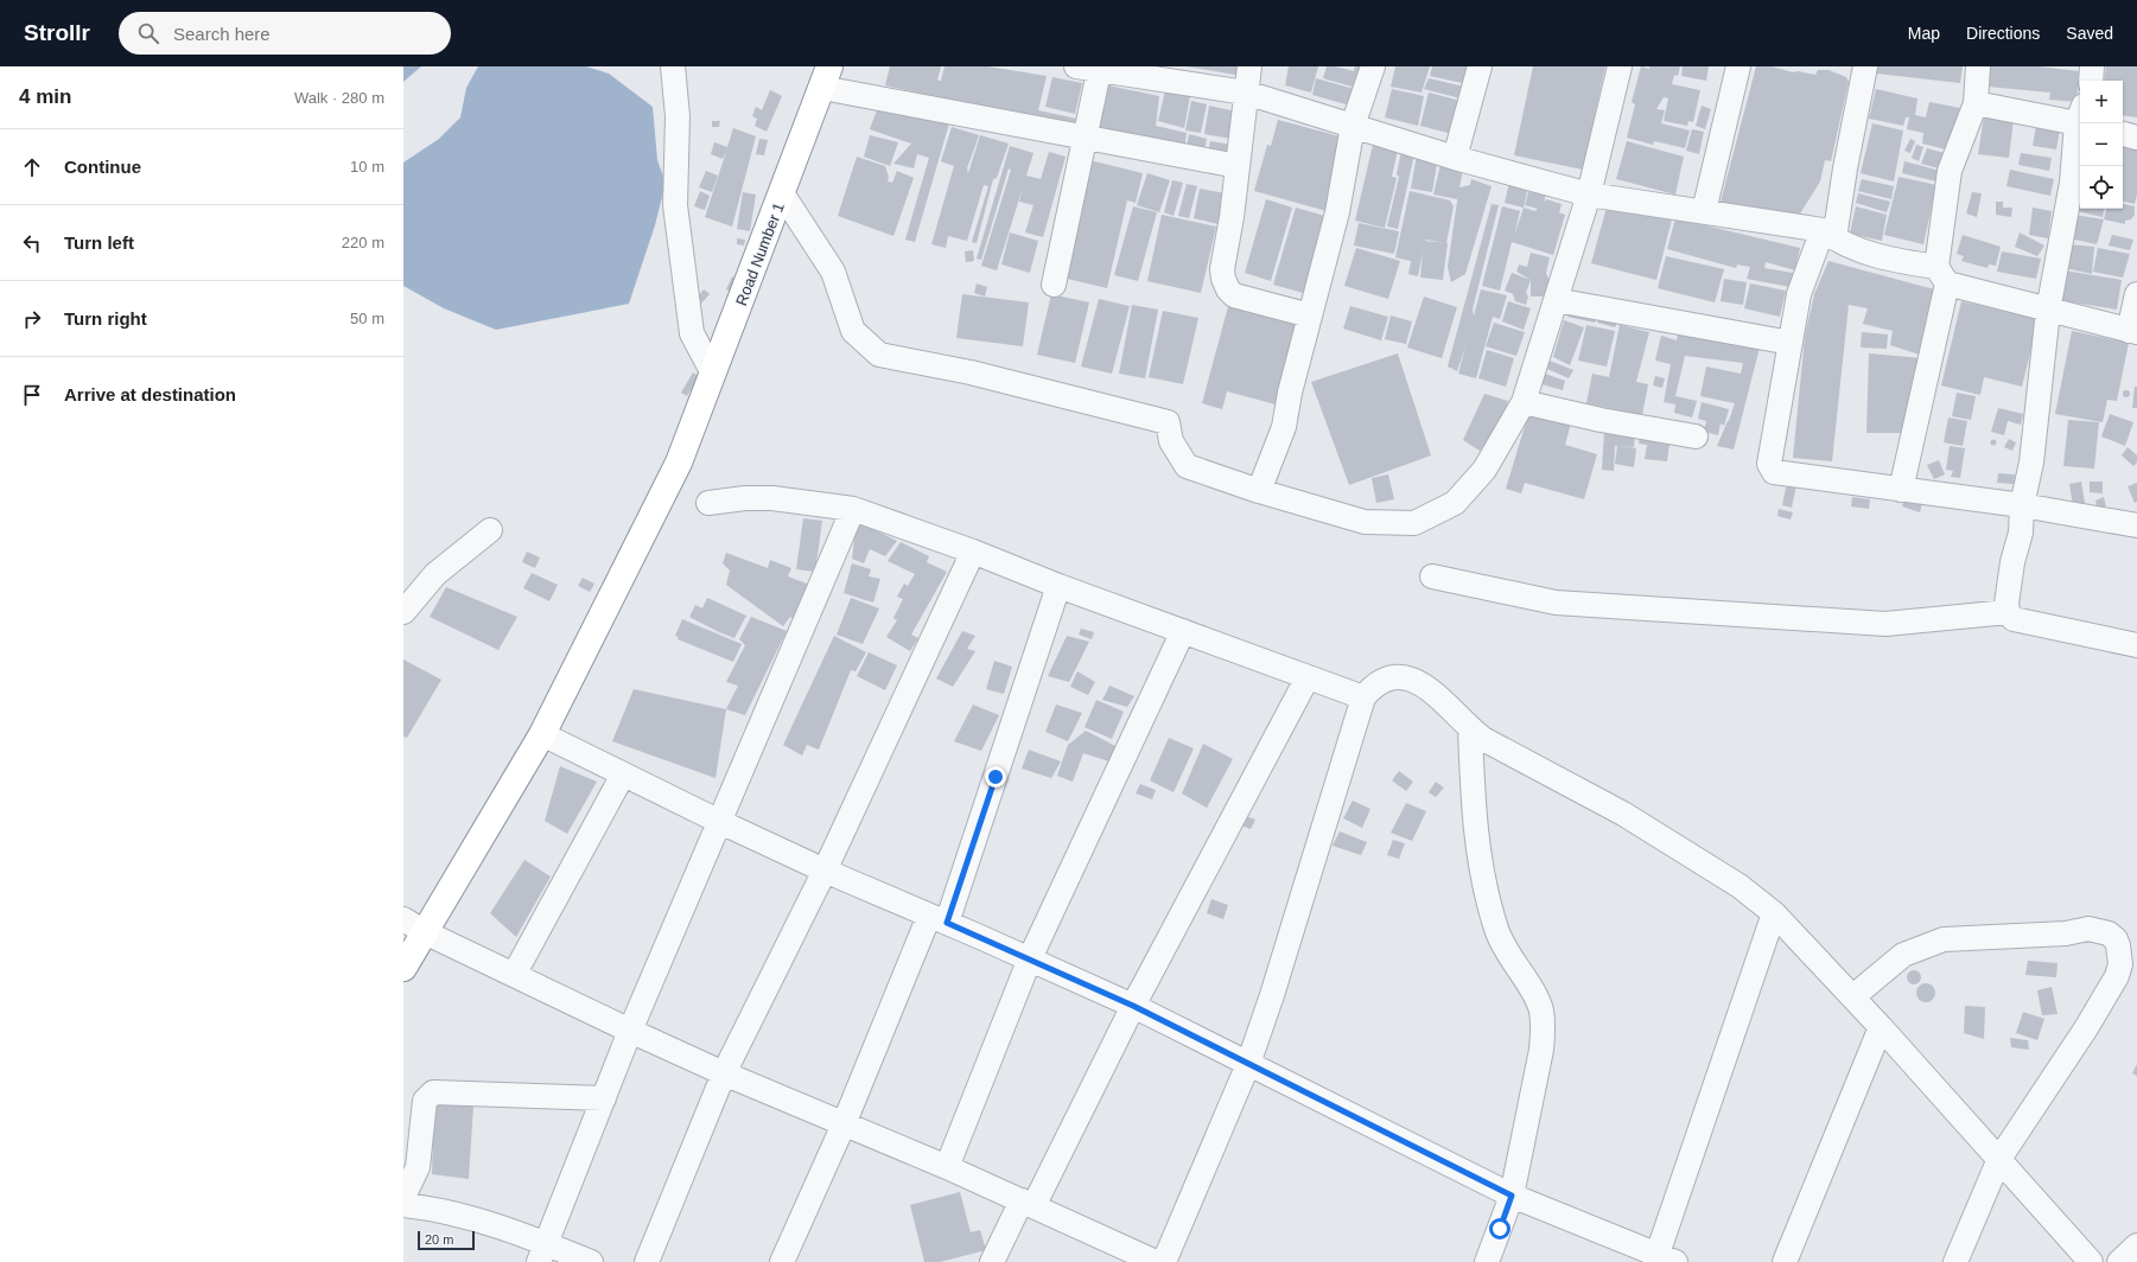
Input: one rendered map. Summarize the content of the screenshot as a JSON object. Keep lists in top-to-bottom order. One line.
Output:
{"streets":{"highway":["Road Number 1"]},"scale_bar":"20 m","page":{"header":"Strollr","search":"Search here","nav":["Map","Directions","Saved"],"heading":["4 min","Walk · 280 m"],"map_buttons":["+","−"],"list":[["Continue","10 m"],["Turn left","220 m"],["Turn right","50 m"],"Arrive at destination"],"scale":"20 m"}}
